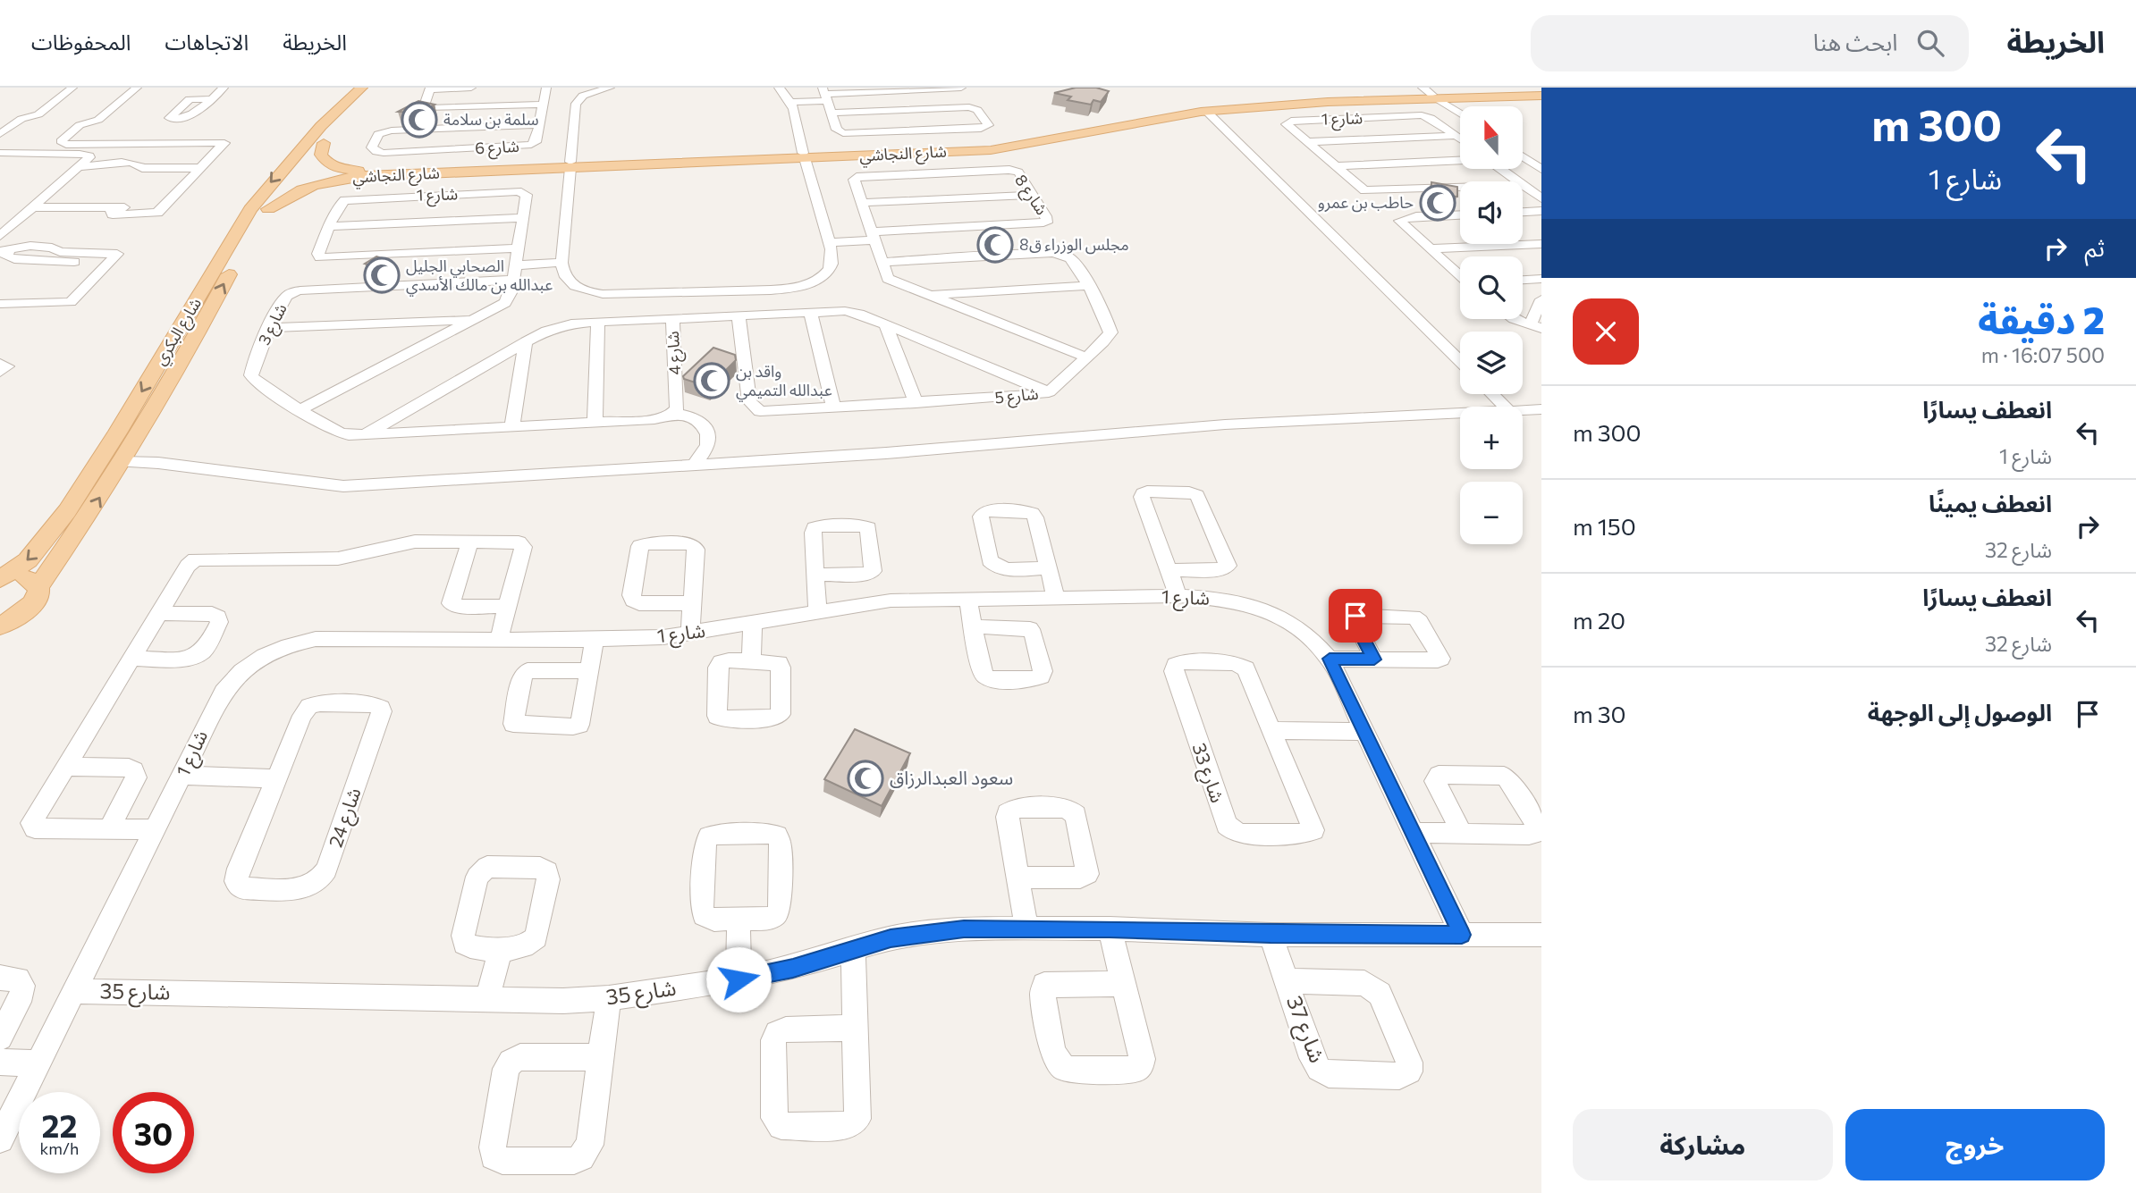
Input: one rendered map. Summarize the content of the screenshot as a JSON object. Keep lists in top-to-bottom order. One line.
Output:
{"streets":{"main road":["شارع النجاشي","شارع البكري"],"street":["شارع 1","شارع 6","شارع 8","شارع 3","شارع 4","شارع 5","شارع 33","شارع 24","شارع 35","شارع 37"]},"crossings":[["شارع 1","شارع 35"],["شارع النجاشي","شارع البكري"],["شارع 3","شارع 4"],["شارع 4","شارع 5"],["شارع 35","شارع 37"]],"places":{"mosque":["سلمة بن سلامة","حاطب بن عمرو","مجلس الوزراء ق8","الصحابي الجليل عبدالله بن مالك الأسدي","واقد بن عبدالله التميمي","سعود العبدالرزاق"]},"north":"top","page":{"header":"الخريطة","search":"ابحث هنا","nav":["الخريطة","الاتجاهات","المحفوظات"],"turn":["300 m","شارع 1"],"map_buttons":["+","−"],"then":"ثم","heading":["2 دقيقة","500 m · 16:07"],"list":[{"name":"انعطف يسارًا","note":"شارع 1","value":"300 m"},{"name":"انعطف يمينًا","note":"شارع 32","value":"150 m"},{"name":"انعطف يسارًا","note":"شارع 32","value":"20 m"},{"name":"الوصول إلى الوجهة","value":"30 m"}],"speed":"22 km/h","limit":"30","buttons":["خروج","مشاركة"]}}
